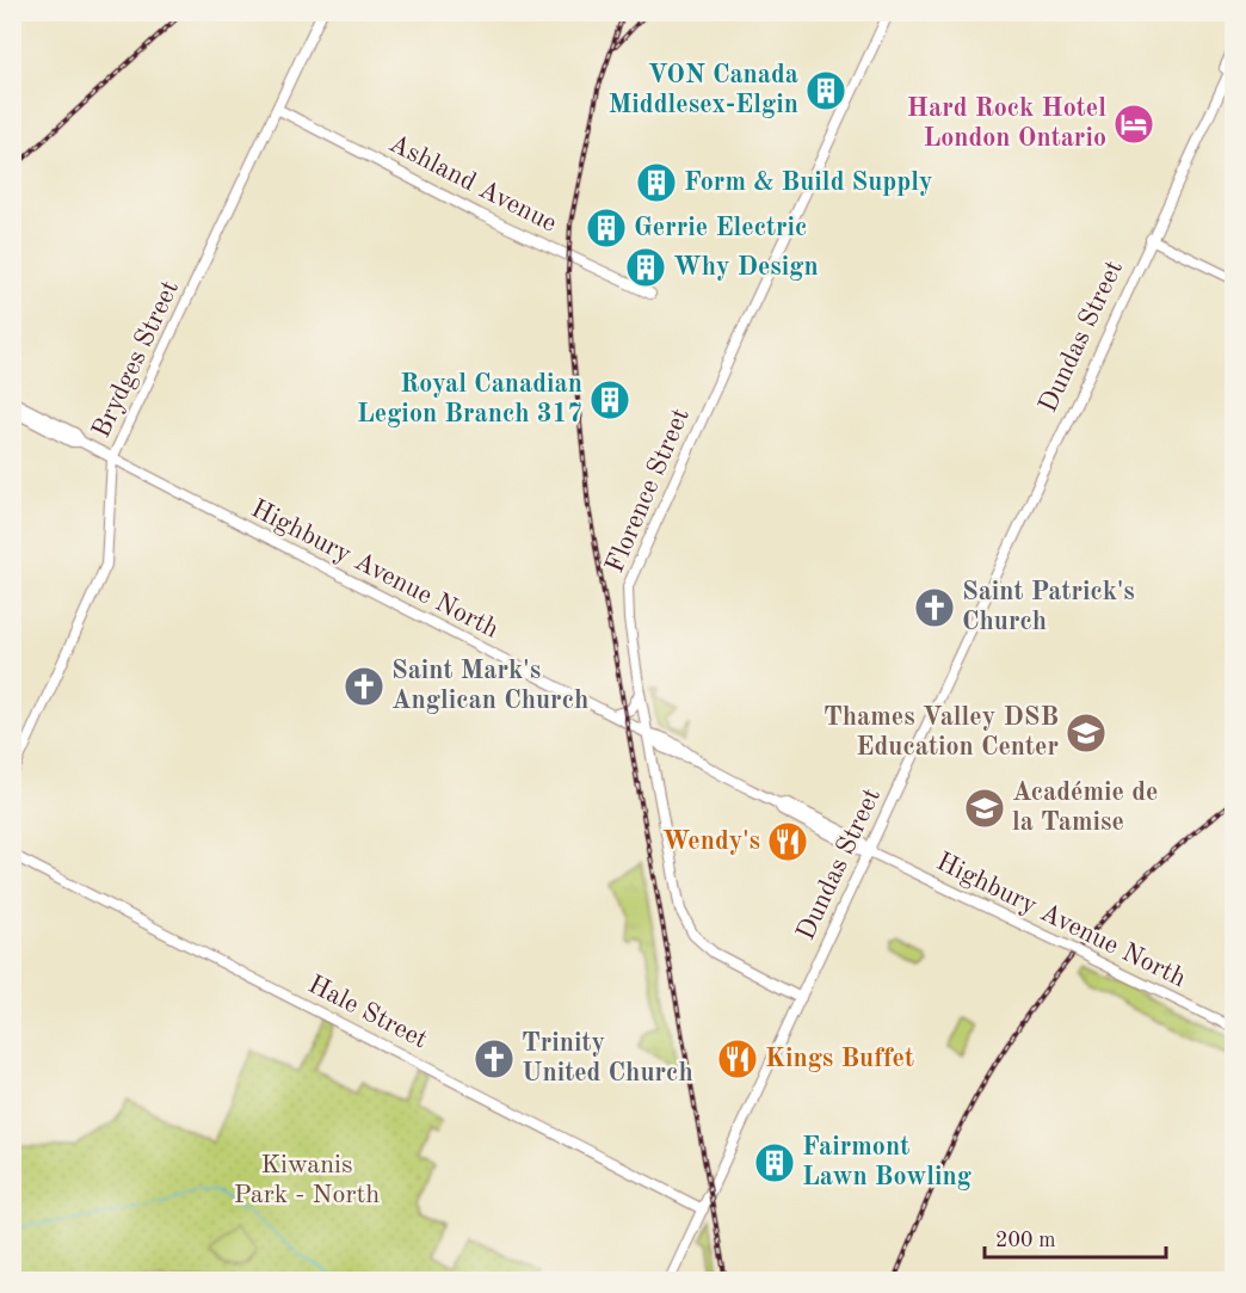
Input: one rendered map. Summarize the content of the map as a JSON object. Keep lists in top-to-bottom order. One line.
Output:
{"streets":{"main road":["Dundas Street","Florence Street","Highbury Avenue North"],"street":["Ashland Avenue","Brydges Street","Hale Street"]},"crossings":[["Ashland Avenue","Brydges Street"],["Dundas Street","Florence Street"],["Dundas Street","Highbury Avenue North"],["Dundas Street","Hale Street"],["Brydges Street","Highbury Avenue North"],["Florence Street","Highbury Avenue North"]],"parks":["Kiwanis Park - North"],"places":{"building":["VON Canada Middlesex-Elgin","Form & Build Supply","Gerrie Electric","Why Design","Royal Canadian Legion Branch 317","Fairmont Lawn Bowling"],"hotel":["Hard Rock Hotel London Ontario"],"church":["Saint Patrick's Church","Saint Mark's Anglican Church","Trinity United Church"],"school or university":["Thames Valley DSB Education Center","Académie de la Tamise"],"restaurant":["Wendy's","Kings Buffet"]},"scale_bar":"200 m"}
